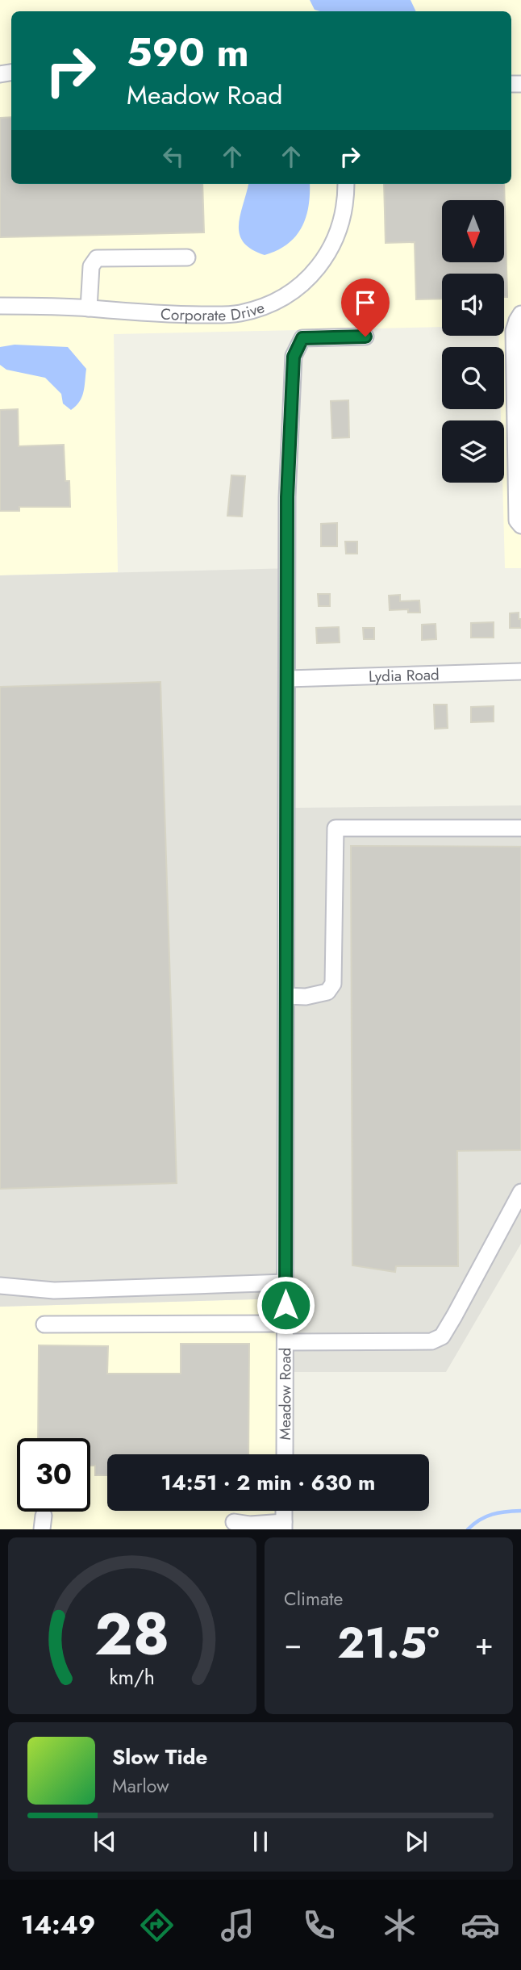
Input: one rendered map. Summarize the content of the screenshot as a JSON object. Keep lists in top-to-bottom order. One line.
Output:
{"streets":{"street":["Corporate Drive","Lydia Road","Meadow Road"]},"crossings":[["Lydia Road","Meadow Road"]],"north":"bottom","page":{"turn":["590 m","Meadow Road"],"limit":"30","trip":"14:51 · 2 min · 630 m","tile":"Climate","heat":["−","21.5°","+"],"song":["Slow Tide","Marlow"],"tabs":"14:49","gauge":["28","km/h"]}}
